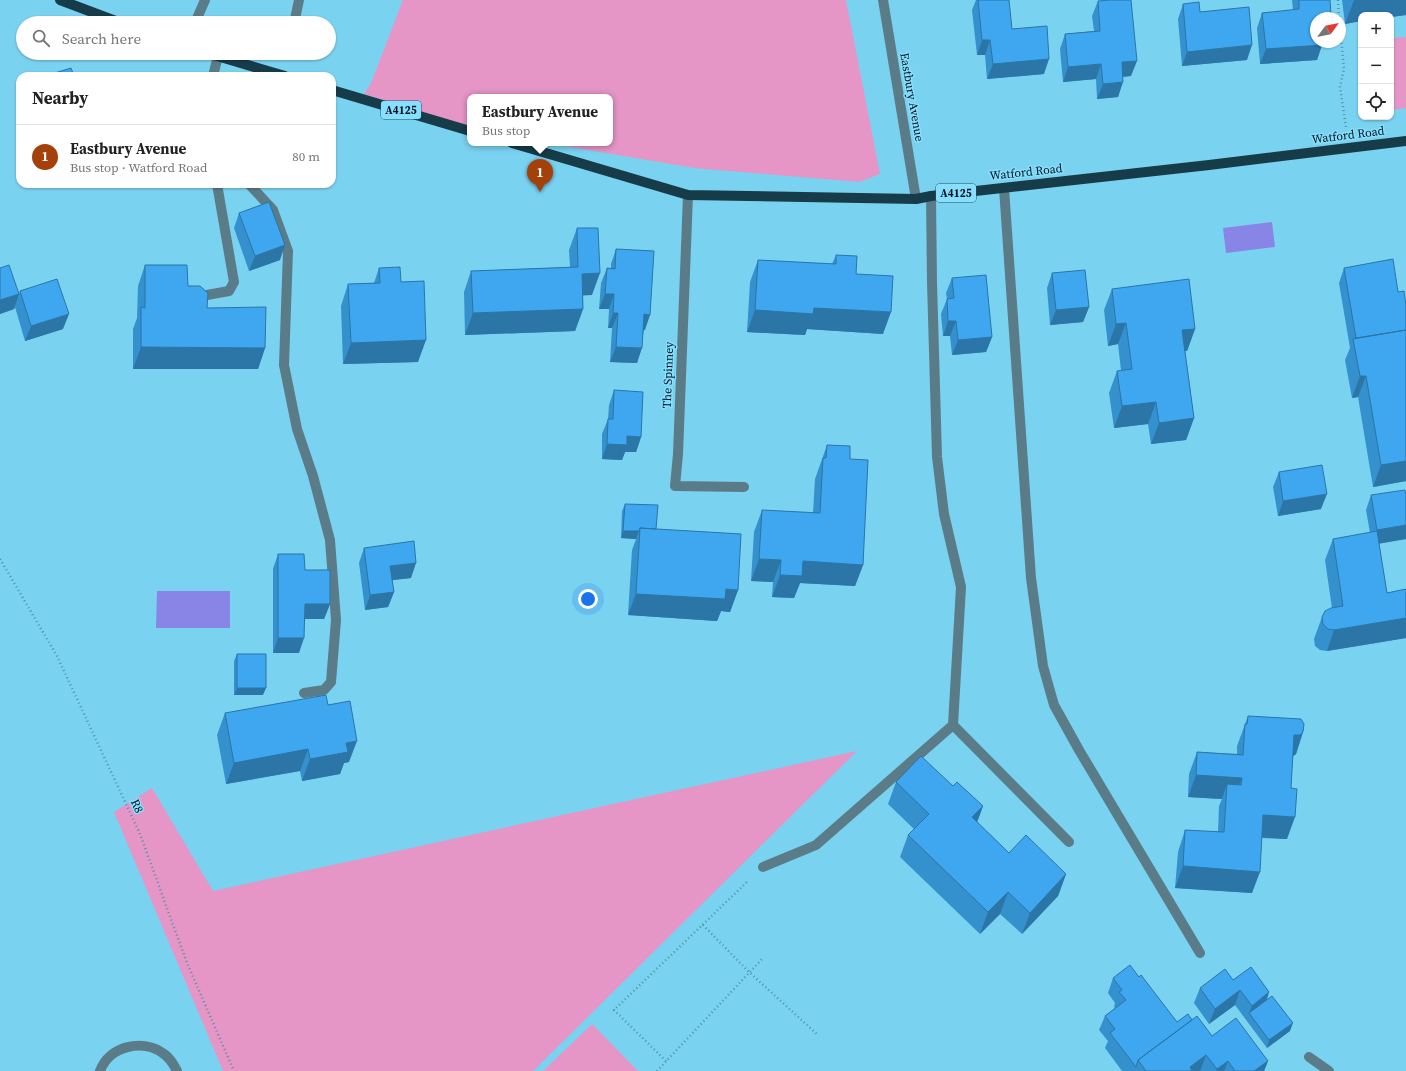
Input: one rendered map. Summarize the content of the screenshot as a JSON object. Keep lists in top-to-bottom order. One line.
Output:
{"streets":{"main road":["A4125","Watford Road"],"street":["Eastbury Avenue","The Spinney"],"path":["R8"]},"crossings":[["Eastbury Avenue","Watford Road"],["Watford Road","The Spinney"]],"north":"top right","page":{"map_buttons":["+","−"],"search":"Search here","heading":"Nearby","popup":["Eastbury Avenue","Bus stop"],"list":[{"mark":"1","name":"Eastbury Avenue","note":"Bus stop · Watford Road","value":"80 m"}],"pins":"1"}}
